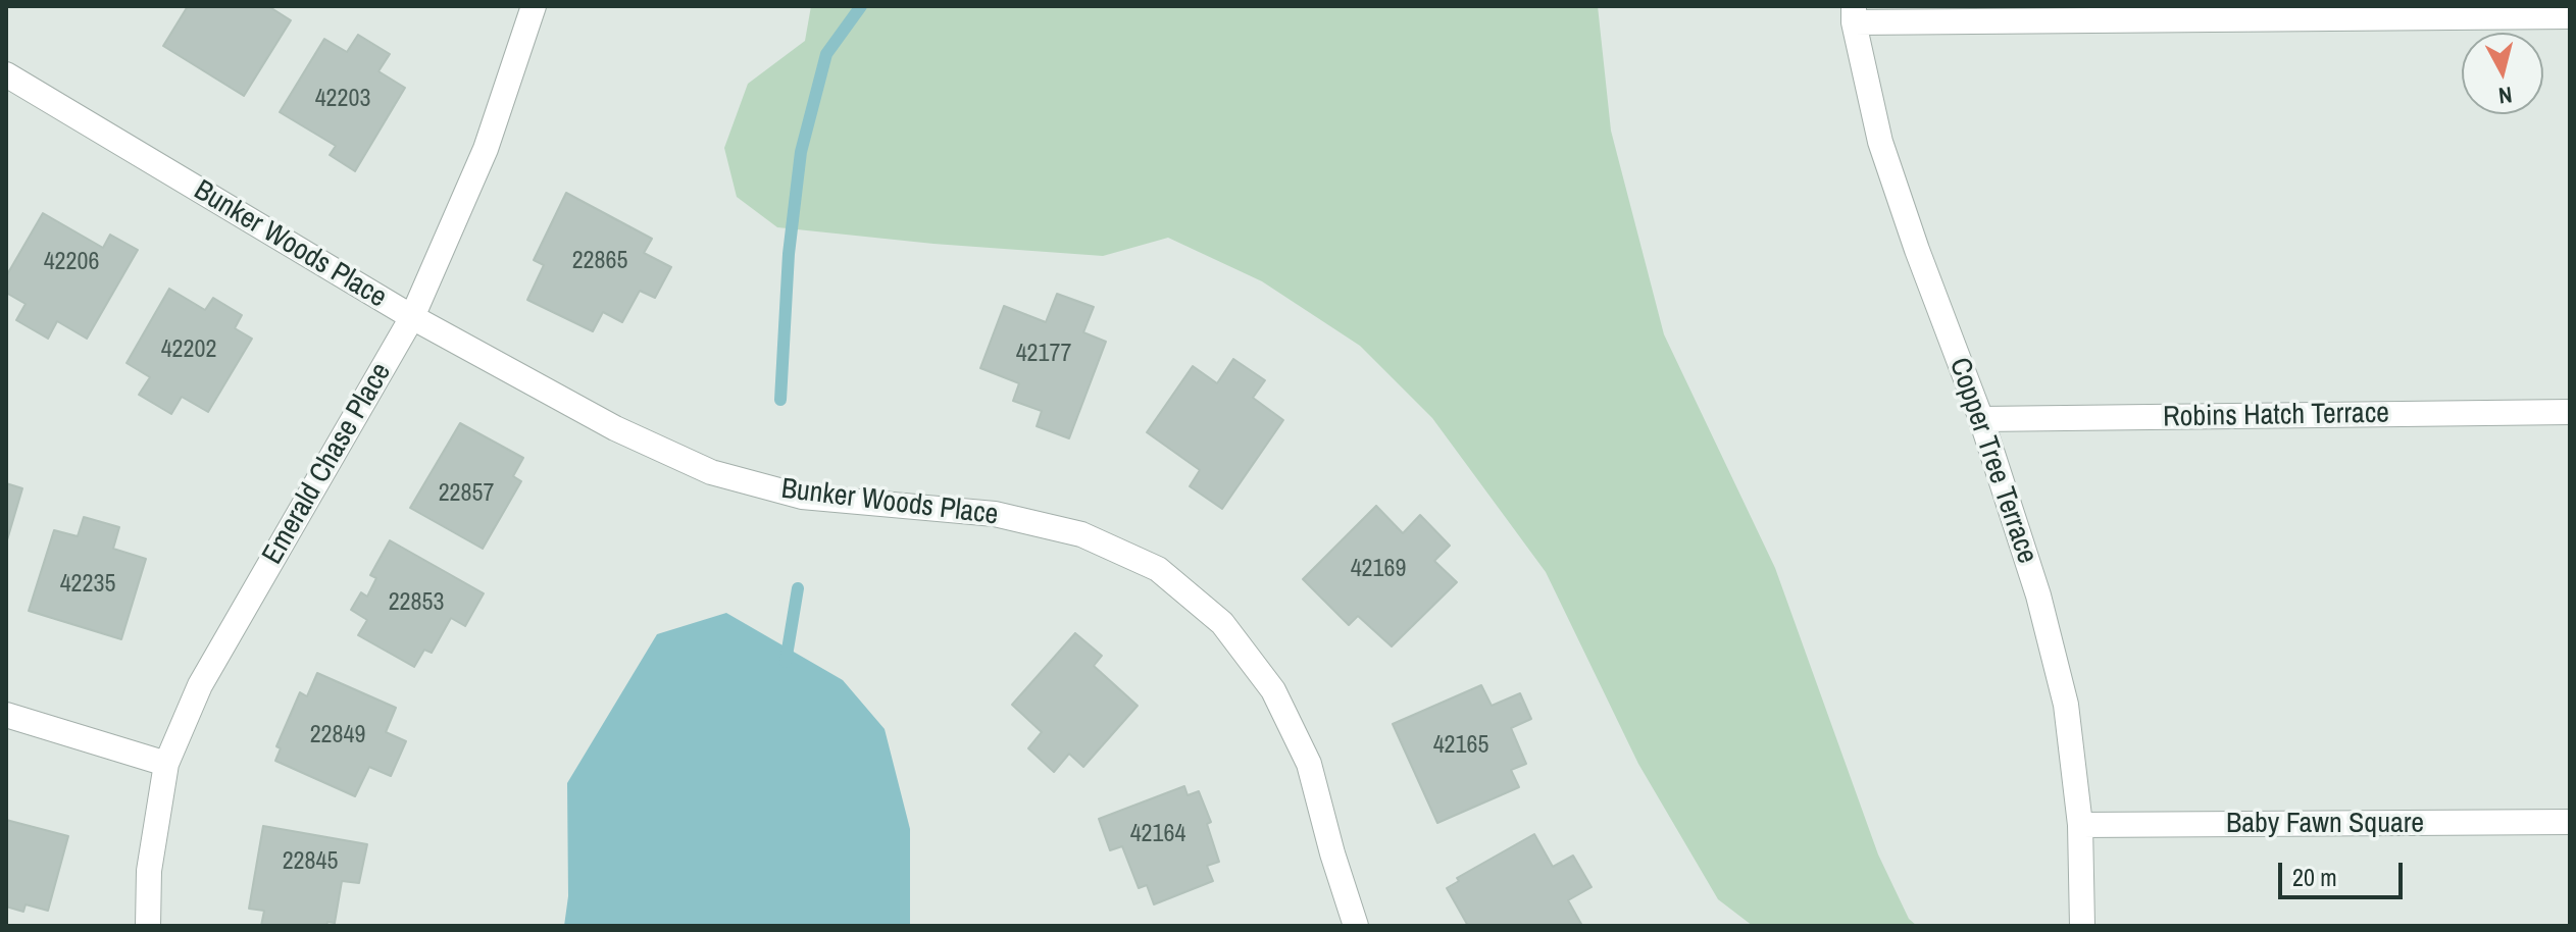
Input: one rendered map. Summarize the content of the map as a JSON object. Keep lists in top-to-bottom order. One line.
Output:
{"streets":{"street":["Bunker Woods Place","Robins Hatch Terrace","Copper Tree Terrace","Emerald Chase Place","Baby Fawn Square"]},"crossings":[["Bunker Woods Place","Emerald Chase Place"],["Robins Hatch Terrace","Copper Tree Terrace"],["Copper Tree Terrace","Baby Fawn Square"]],"house_numbers":["42203","22865","42206","42202","42177","22857","42169","42235","22853","22849","42165","42164","22845"],"scale_bar":"20 m","north":"bottom"}
